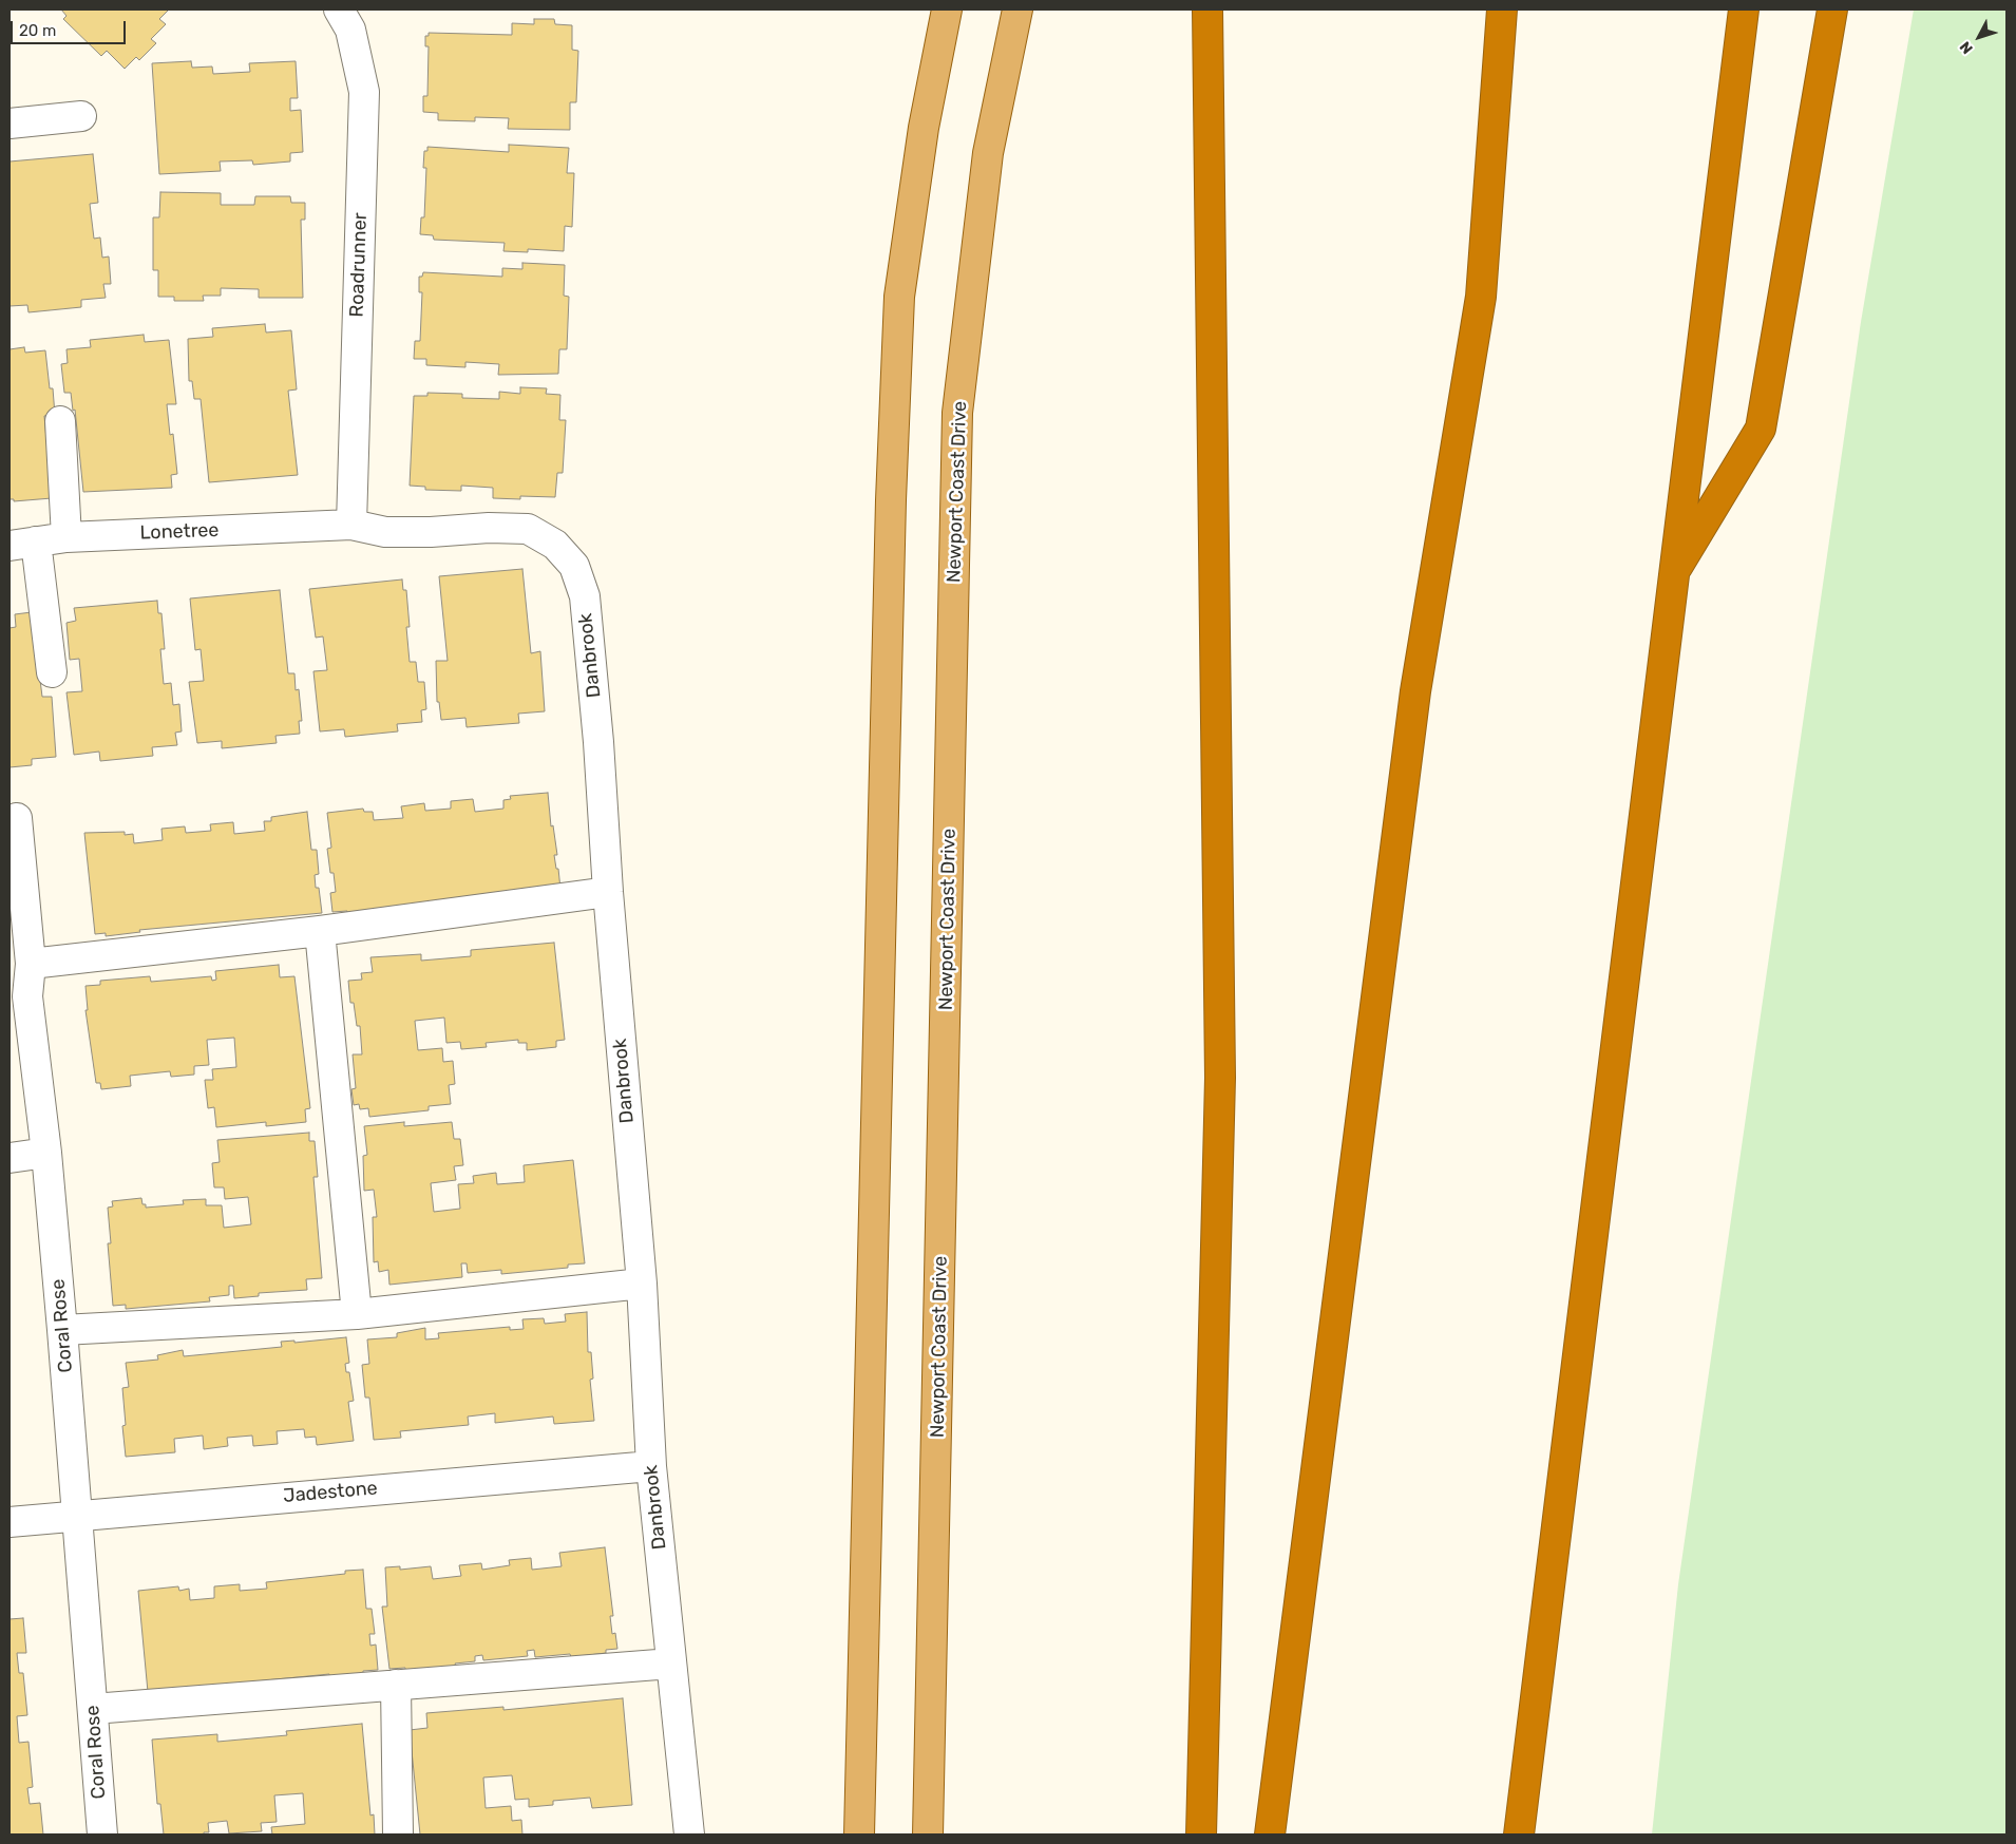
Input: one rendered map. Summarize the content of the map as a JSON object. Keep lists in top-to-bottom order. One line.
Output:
{"streets":{"main road":["Newport Coast Drive"],"street":["Roadrunner","Lonetree","Danbrook","Coral Rose","Jadestone"]},"crossings":[["Roadrunner","Lonetree"],["Roadrunner","Danbrook"],["Lonetree","Danbrook"],["Danbrook","Jadestone"],["Coral Rose","Jadestone"]],"scale_bar":"20 m","north":"bottom left"}
